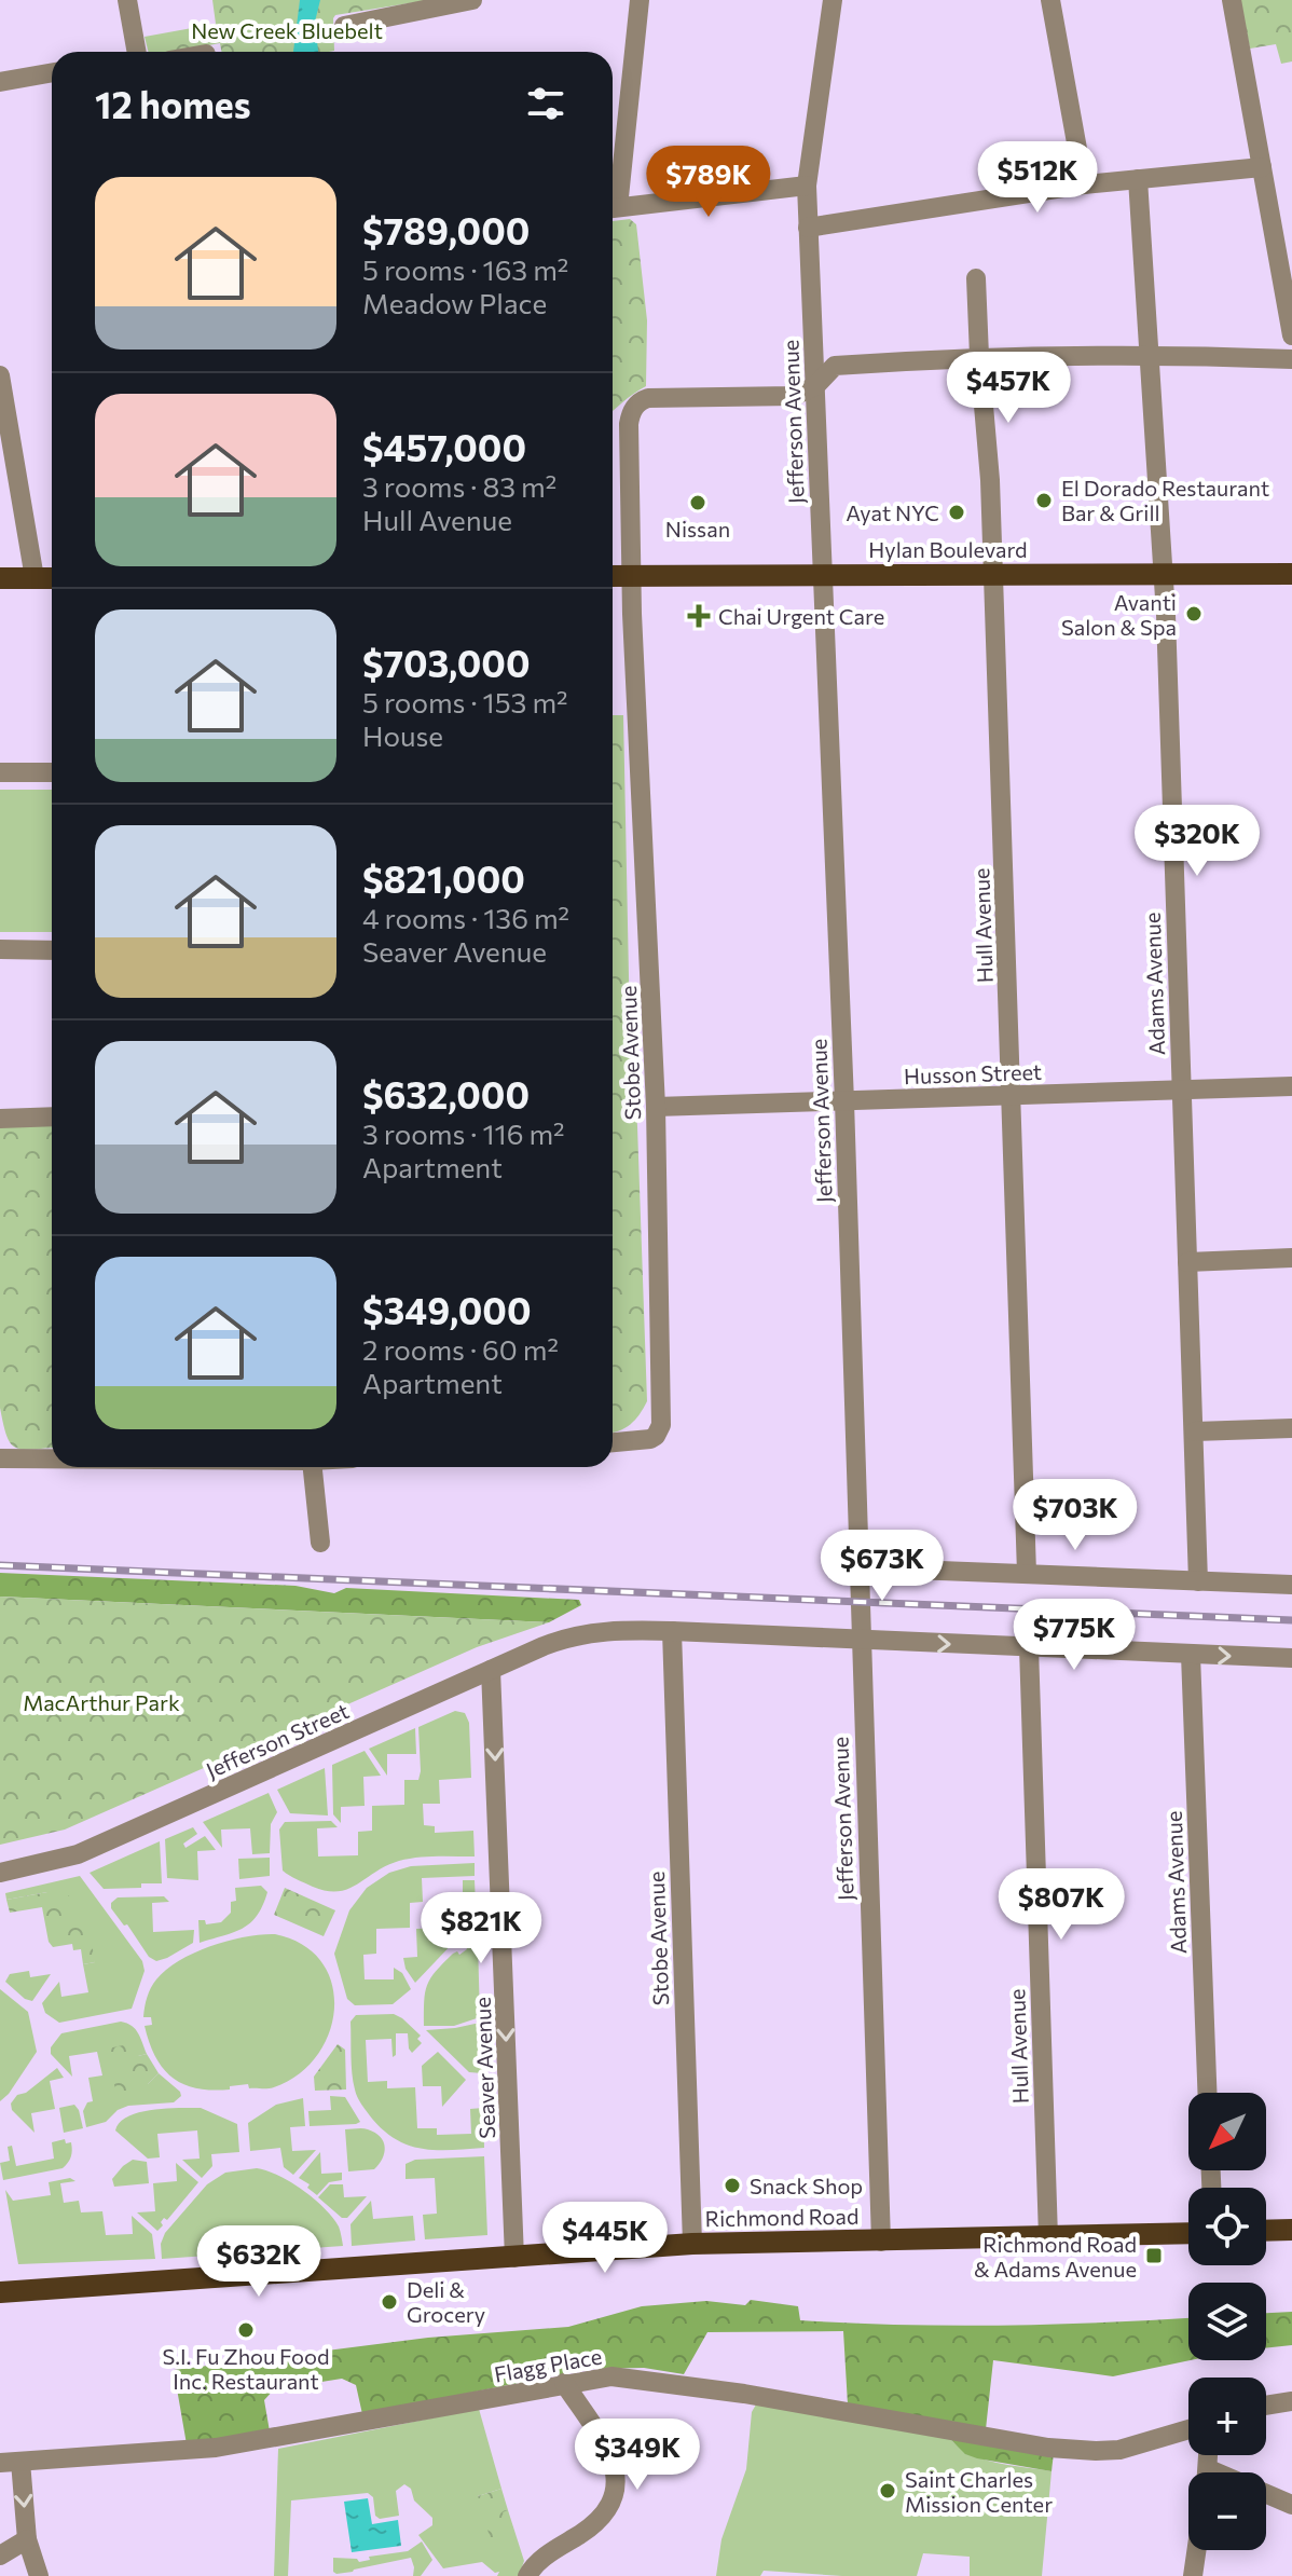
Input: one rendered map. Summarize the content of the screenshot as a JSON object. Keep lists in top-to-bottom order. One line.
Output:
{"streets":{"main road":["Hylan Boulevard","Richmond Road"],"street":["Jefferson Avenue","Hull Avenue","Adams Avenue","Stobe Avenue","Husson Street","Jefferson Street","Seaver Avenue","Flagg Place"]},"crossings":[["Jefferson Avenue","Hylan Boulevard"],["Jefferson Avenue","Stobe Avenue"],["Jefferson Avenue","Husson Street"],["Jefferson Avenue","Jefferson Street"],["Jefferson Avenue","Richmond Road"],["Hylan Boulevard","Hull Avenue"],["Hylan Boulevard","Adams Avenue"],["Hylan Boulevard","Stobe Avenue"],["Hull Avenue","Husson Street"],["Hull Avenue","Jefferson Street"],["Hull Avenue","Richmond Road"],["Adams Avenue","Husson Street"],["Adams Avenue","Jefferson Street"],["Stobe Avenue","Husson Street"],["Stobe Avenue","Jefferson Street"],["Stobe Avenue","Richmond Road"],["Jefferson Street","Seaver Avenue"],["Seaver Avenue","Richmond Road"]],"one_way":["Seaver Avenue"],"parks":["New Creek Bluebelt","MacArthur Park"],"places":{"other":["El Dorado Restaurant Bar & Grill","Nissan","Ayat NYC","Avanti Salon & Spa","Snack Shop","Deli & Grocery","S.I. Fu Zhou Food Inc. Restaurant","Saint Charles Mission Center"],"health":["Chai Urgent Care"],"transit":["Richmond Road & Adams Avenue"]},"north":"bottom left","page":{"heading":"12 homes","price":["$512K","$789K","$457K","$320K","$703K","$673K","$775K","$807K","$821K","$445K","$632K","$349K"],"list":[{"name":"$789,000","note":"5 rooms · 163 m² · Meadow Place"},{"name":"$457,000","note":"3 rooms · 83 m² · Hull Avenue"},{"name":"$703,000","note":"5 rooms · 153 m² · House"},{"name":"$821,000","note":"4 rooms · 136 m² · Seaver Avenue"},{"name":"$632,000","note":"3 rooms · 116 m² · Apartment"},{"name":"$349,000","note":"2 rooms · 60 m² · Apartment"}],"map_buttons":["+","−"]}}
